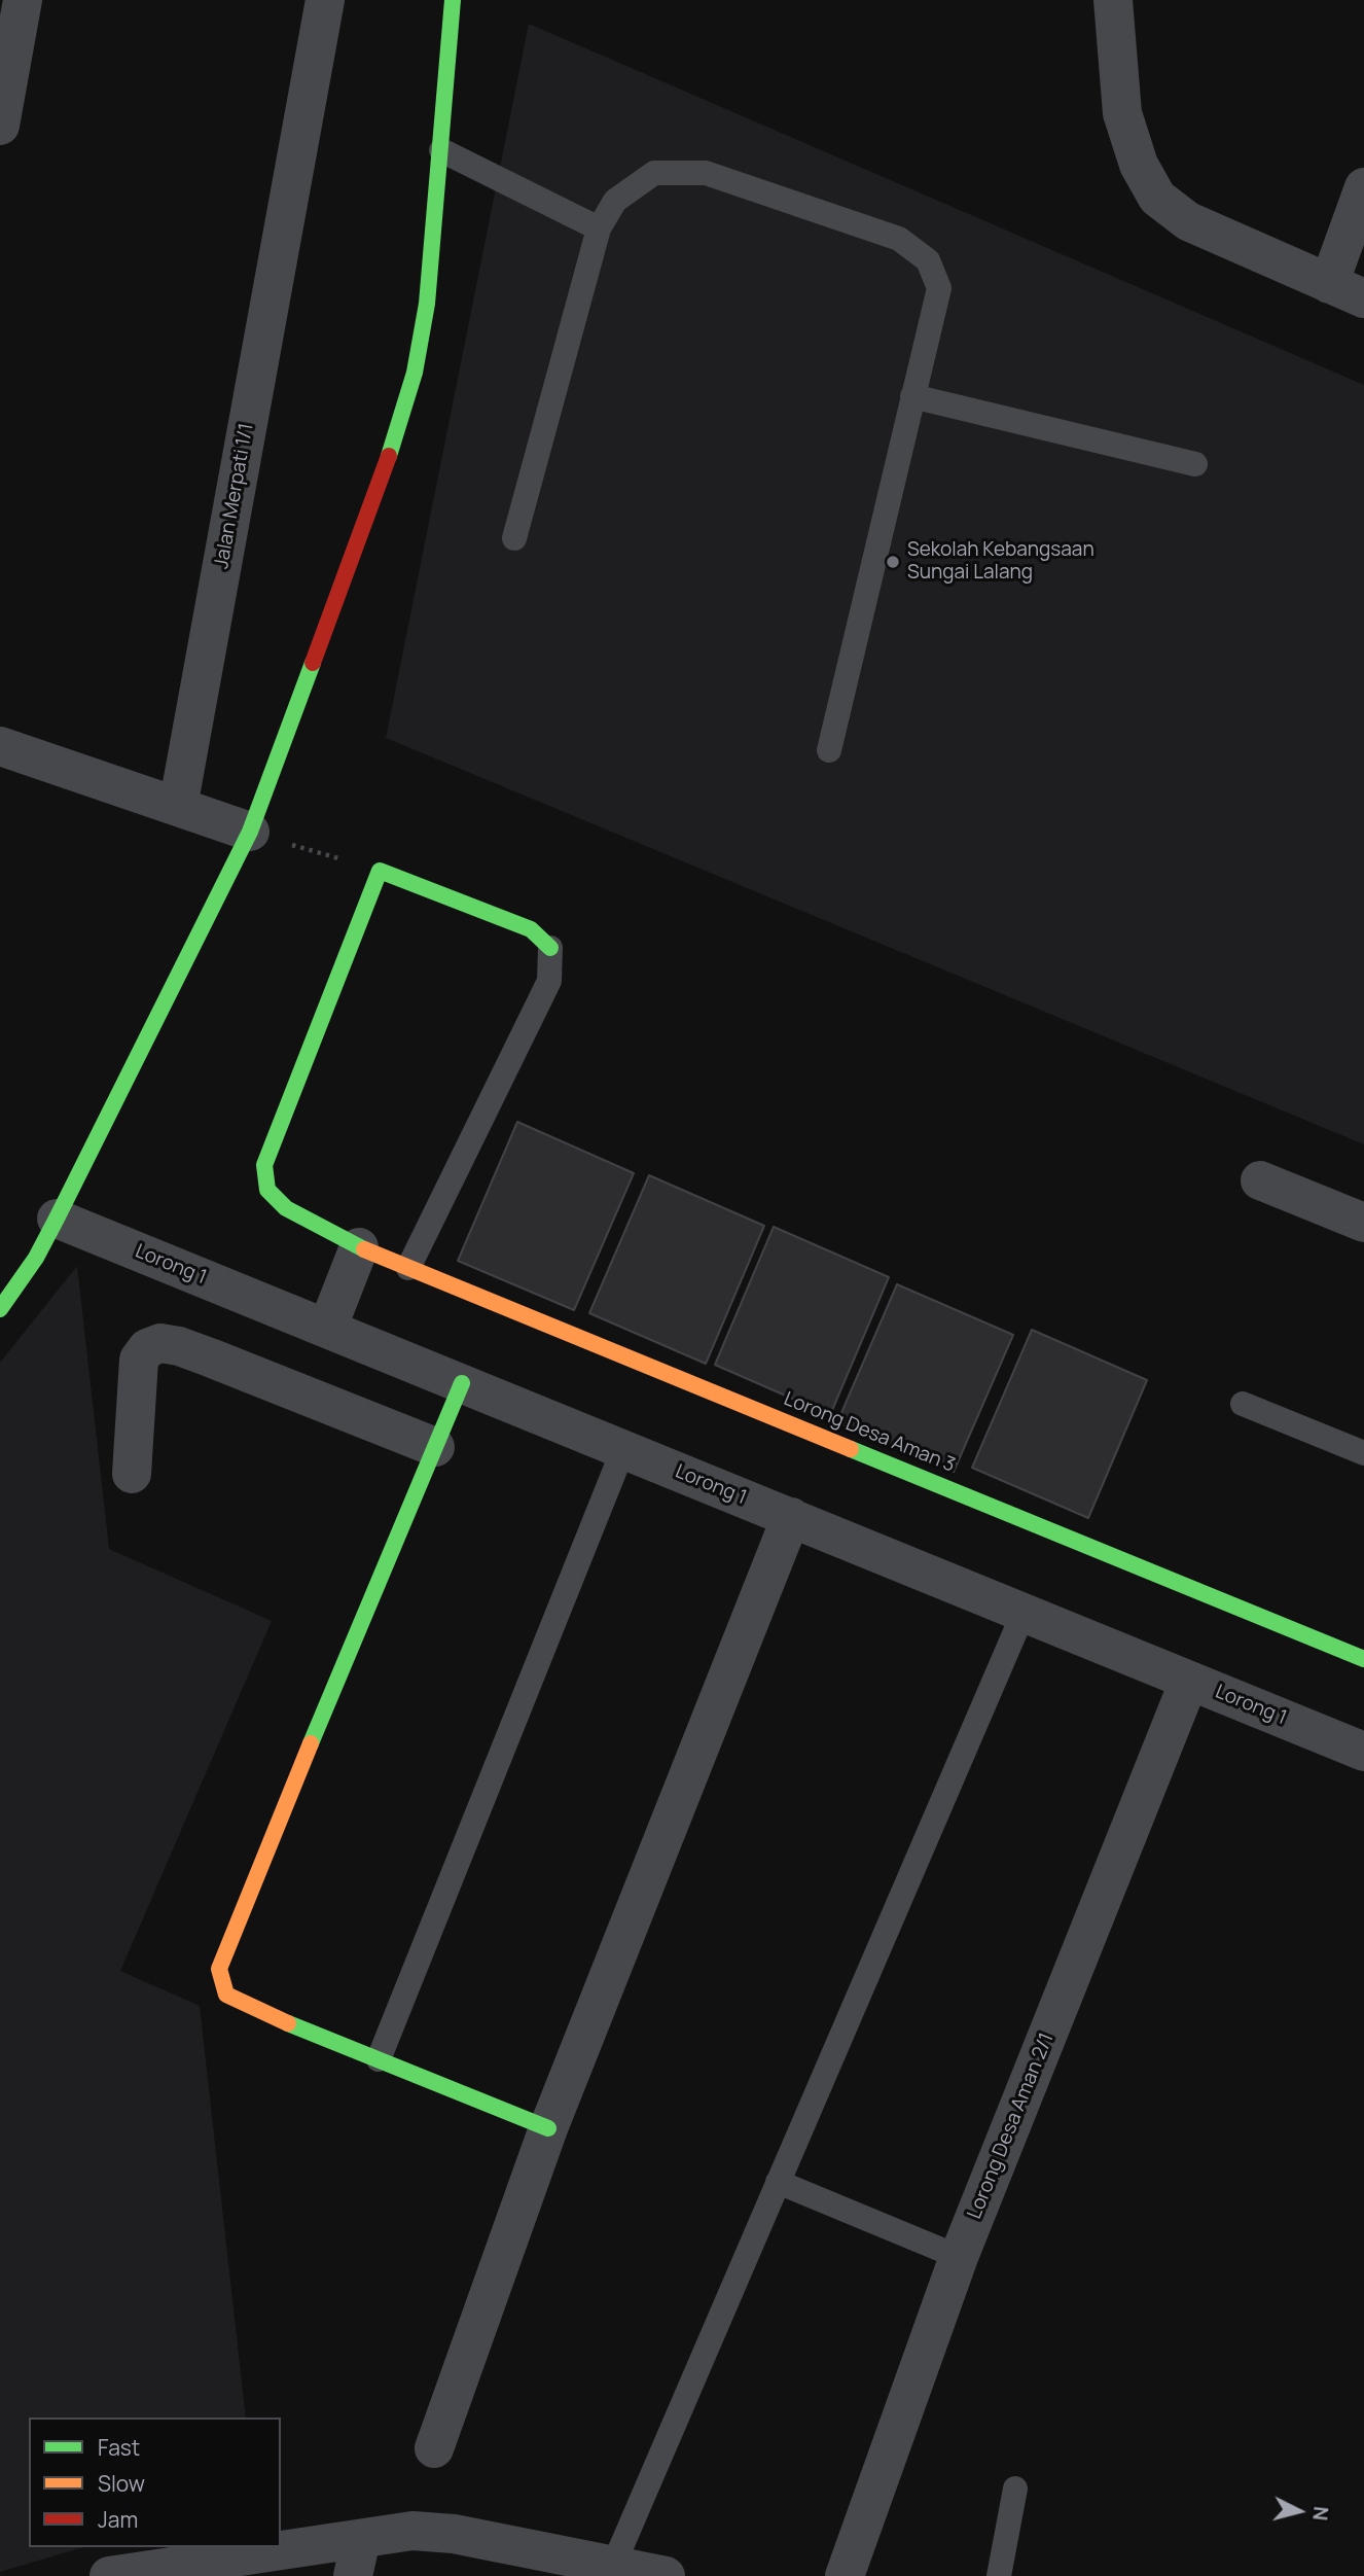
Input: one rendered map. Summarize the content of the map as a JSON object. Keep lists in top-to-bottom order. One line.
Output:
{"streets":{"street":["Jalan Merpati 1/1","Lorong 1","Lorong Desa Aman 3","Lorong Desa Aman 2/1"]},"crossings":[["Lorong 1","Lorong Desa Aman 2/1"]],"places":["Sekolah Kebangsaan Sungai Lalang"],"legend":["Fast","Slow","Jam"],"north":"right"}
